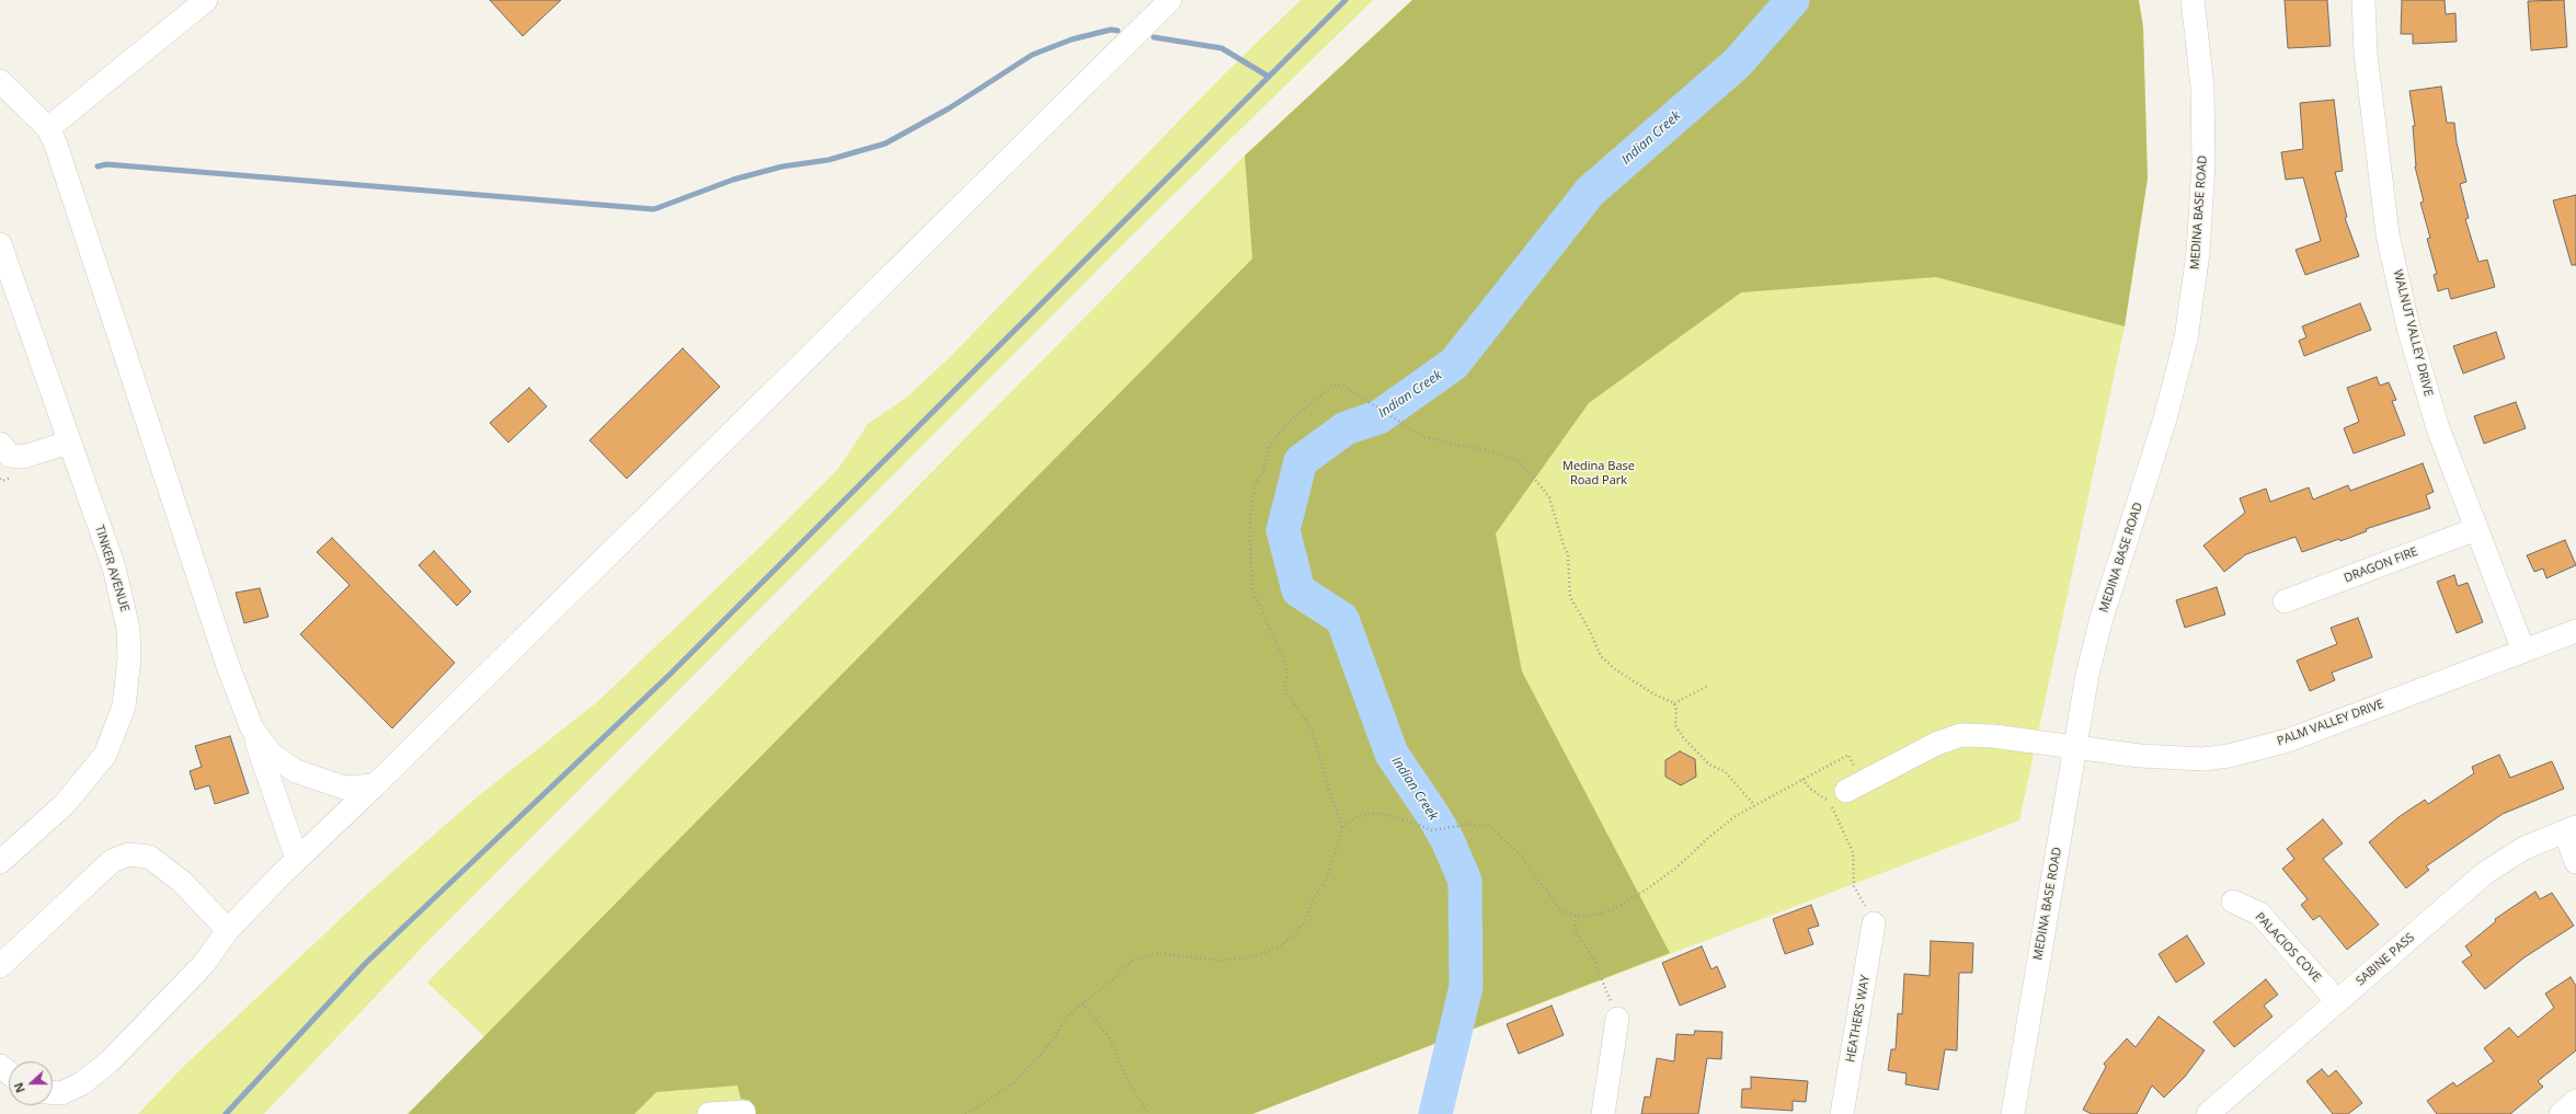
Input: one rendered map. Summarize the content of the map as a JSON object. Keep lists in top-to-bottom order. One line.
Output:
{"streets":{"street":["MEDINA BASE ROAD","WALNUT VALLEY DRIVE","DRAGON FIRE","TINKER AVENUE","PALM VALLEY DRIVE","PALACIOS COVE","SABINE PASS","HEATHERS WAY"]},"crossings":[["MEDINA BASE ROAD","PALM VALLEY DRIVE"],["WALNUT VALLEY DRIVE","DRAGON FIRE"],["WALNUT VALLEY DRIVE","PALM VALLEY DRIVE"],["PALACIOS COVE","SABINE PASS"]],"water":["Indian Creek"],"parks":["Medina Base Road Park"],"north":"left"}
